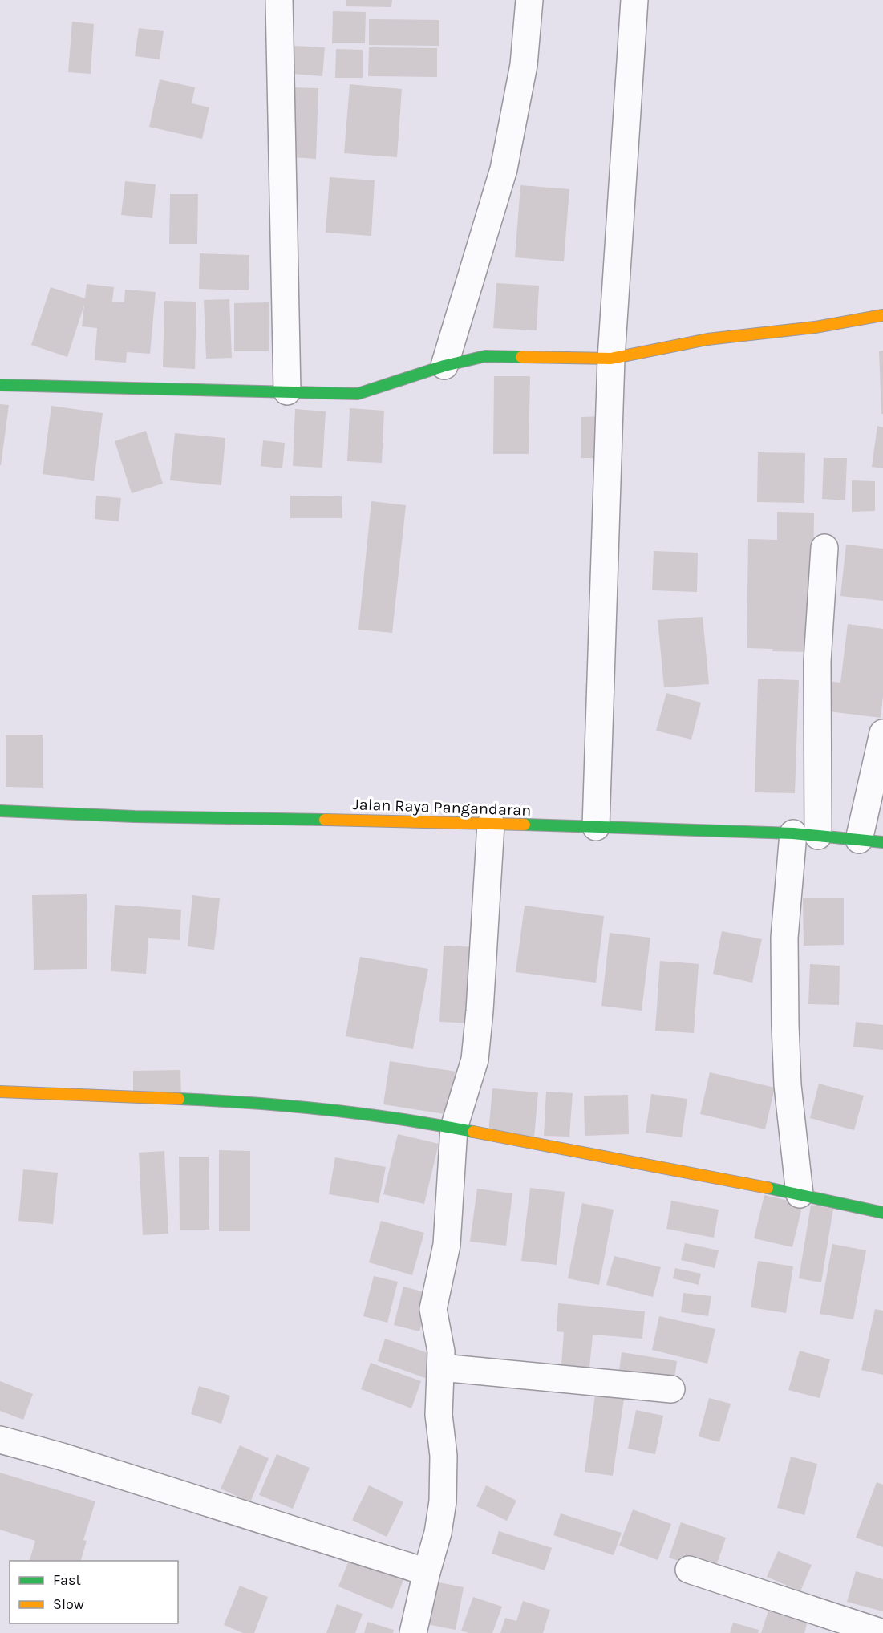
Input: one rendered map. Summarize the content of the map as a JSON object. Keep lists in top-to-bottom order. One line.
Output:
{"streets":{"main road":["Jalan Raya Pangandaran"]},"legend":["Fast","Slow"]}
